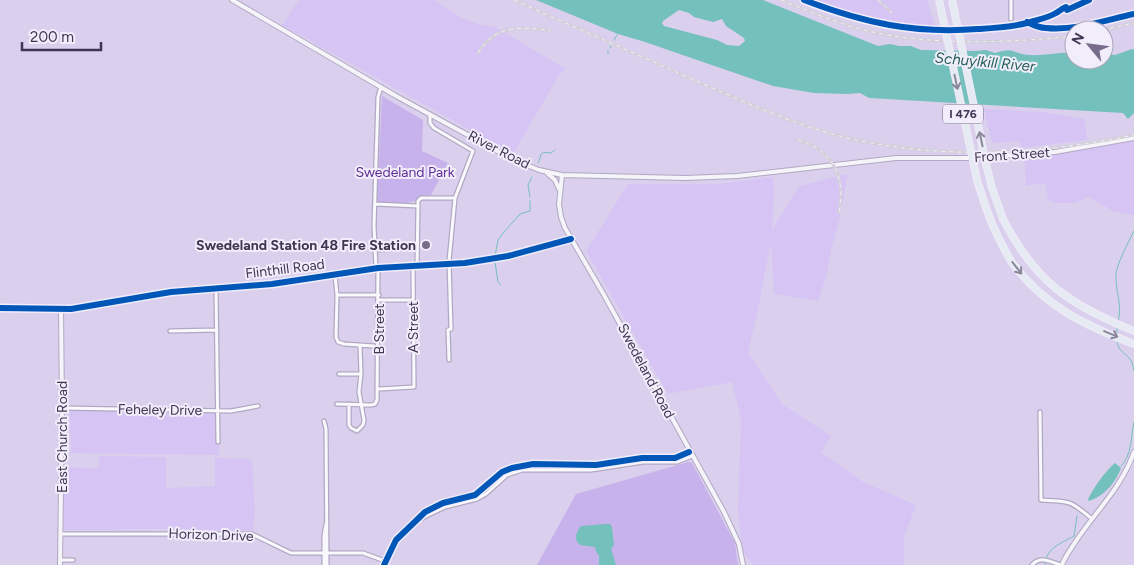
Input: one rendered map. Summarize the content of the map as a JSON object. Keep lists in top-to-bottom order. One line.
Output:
{"streets":{"highway":["I 476"],"main road":["River Road","Front Street","Flinthill Road","Swedeland Road","East Church Road"],"street":["A Street","B Street","Feheley Drive","Horizon Drive"]},"crossings":[["River Road","Front Street"],["River Road","B Street"],["River Road","Swedeland Road"],["Flinthill Road","A Street"],["Flinthill Road","B Street"],["Flinthill Road","Swedeland Road"],["Flinthill Road","East Church Road"],["A Street","B Street"],["Feheley Drive","East Church Road"],["East Church Road","Horizon Drive"]],"water":["Schuylkill River"],"parks":["Swedeland Park"],"places":["Swedeland Station 48 Fire Station"],"scale_bar":"200 m","north":"top left"}
